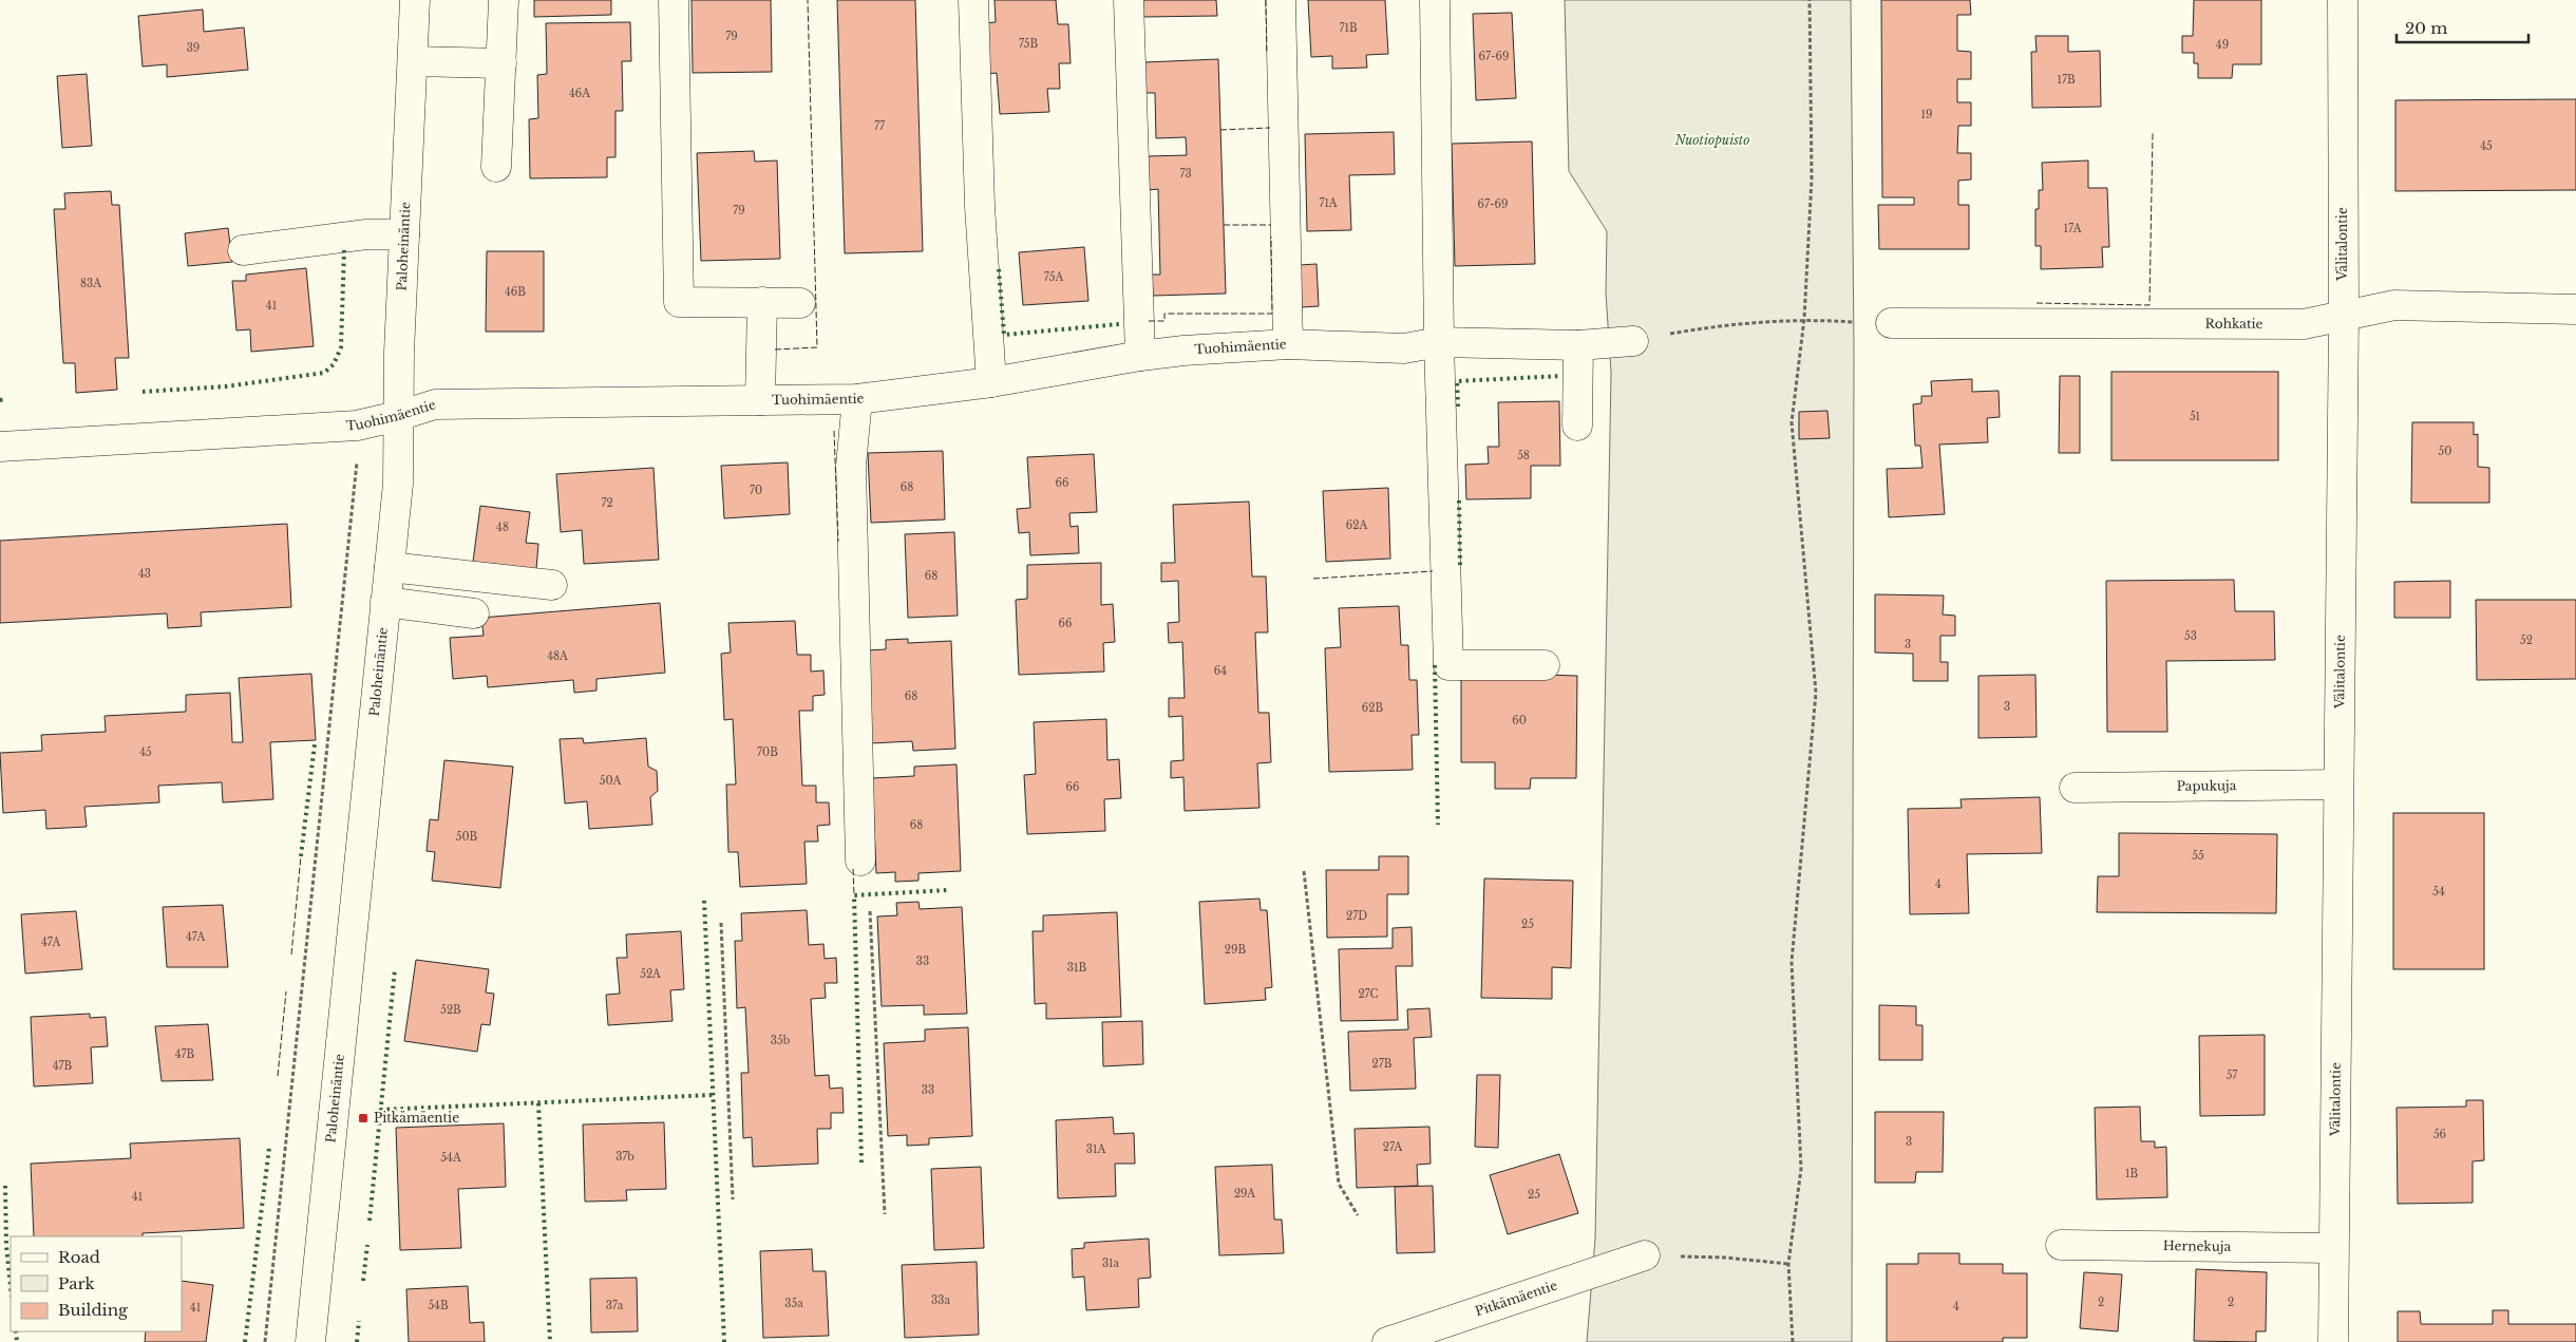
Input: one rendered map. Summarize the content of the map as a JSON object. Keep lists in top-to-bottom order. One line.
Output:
{"streets":{"street":["Välitalontie","Paloheinäntie","Rohkatie","Tuohimäentie","Papukuja","Hernekuja","Pitkämäentie"]},"crossings":[["Välitalontie","Rohkatie"],["Välitalontie","Papukuja"],["Välitalontie","Hernekuja"],["Paloheinäntie","Tuohimäentie"]],"parks":["Nuotiopuisto"],"places":{"transit":["Pitkämäentie"]},"house_numbers":["71B","79","75B","49","39","67-69","17B","46A","19","77","45","73","71A","67-69","79","17A","75A","83A","46B","41","51","50","58","66","68","70","72","62A","48","43","68","66","53","52","3","48A","64","68","3","62B","60","45","70B","50A","66","68","50B","55","4","54","27D","25","47A","47A","29B","33","31B","52A","27C","52B","35b","47B","27B","47B","57","33","56","3","27A","31A","37b","54A","1B","29A","25","41","31a","33a","2","2","35a","54B","37a","4","41"],"legend":["Road","Park","Building"],"scale_bar":"20 m"}
